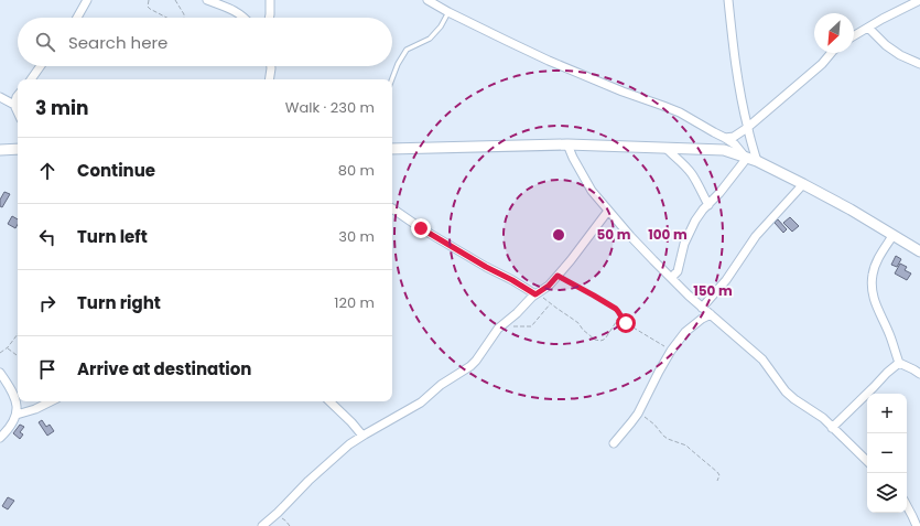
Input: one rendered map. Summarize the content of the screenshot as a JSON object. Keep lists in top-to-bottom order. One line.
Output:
{"north":"bottom left","page":{"search":"Search here","heading":["3 min","Walk · 230 m"],"list":[["Continue","80 m"],["Turn left","30 m"],["Turn right","120 m"],"Arrive at destination"],"map_buttons":["+","−"]},"rings":["50 m","100 m","150 m"]}
